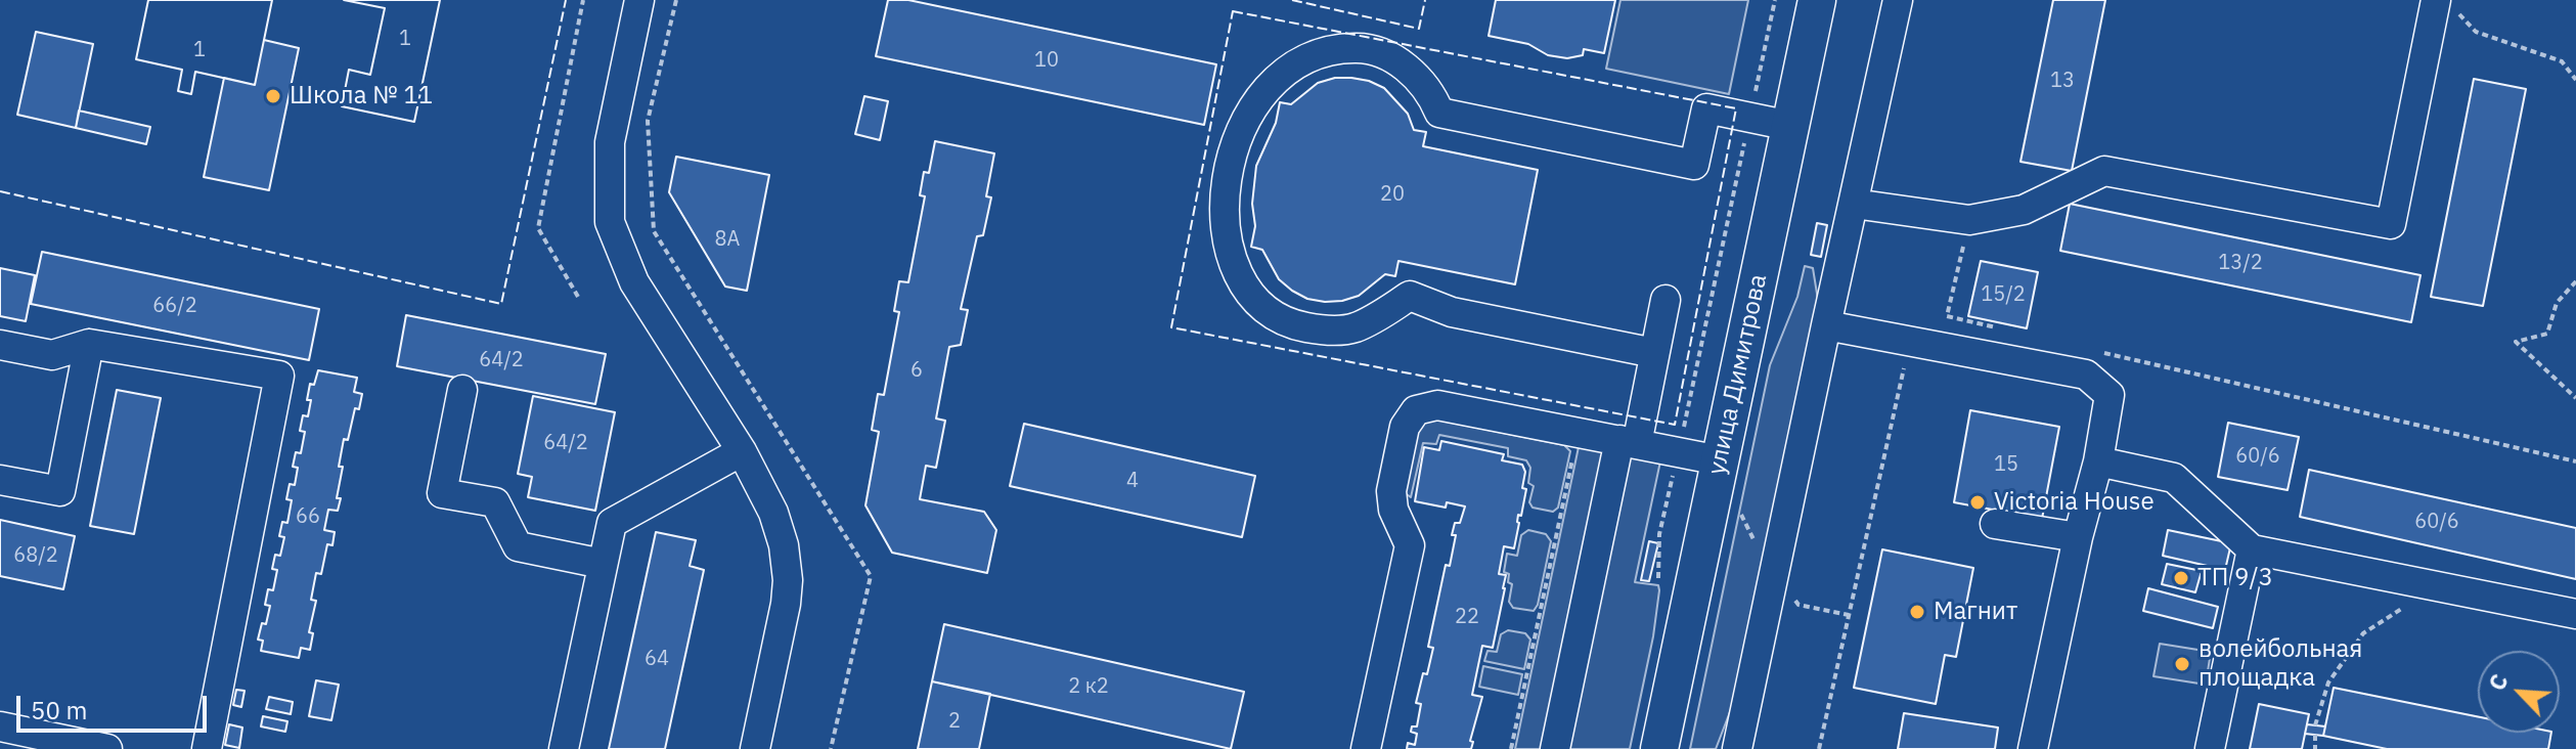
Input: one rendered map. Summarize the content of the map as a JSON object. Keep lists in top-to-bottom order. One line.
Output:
{"streets":{"main road":["улица Димитрова"]},"places":["Школа № 11","Victoria House","ТП 9/3","Магнит","волейбольная площадка"],"house_numbers":["1","1","10","13","20","8А","13/2","15/2","66/2","64/2","6","64/2","60/6","15","4","66","60/6","68/2","22","64","2 к2","2"],"scale_bar":"50 m","north":"top left"}
